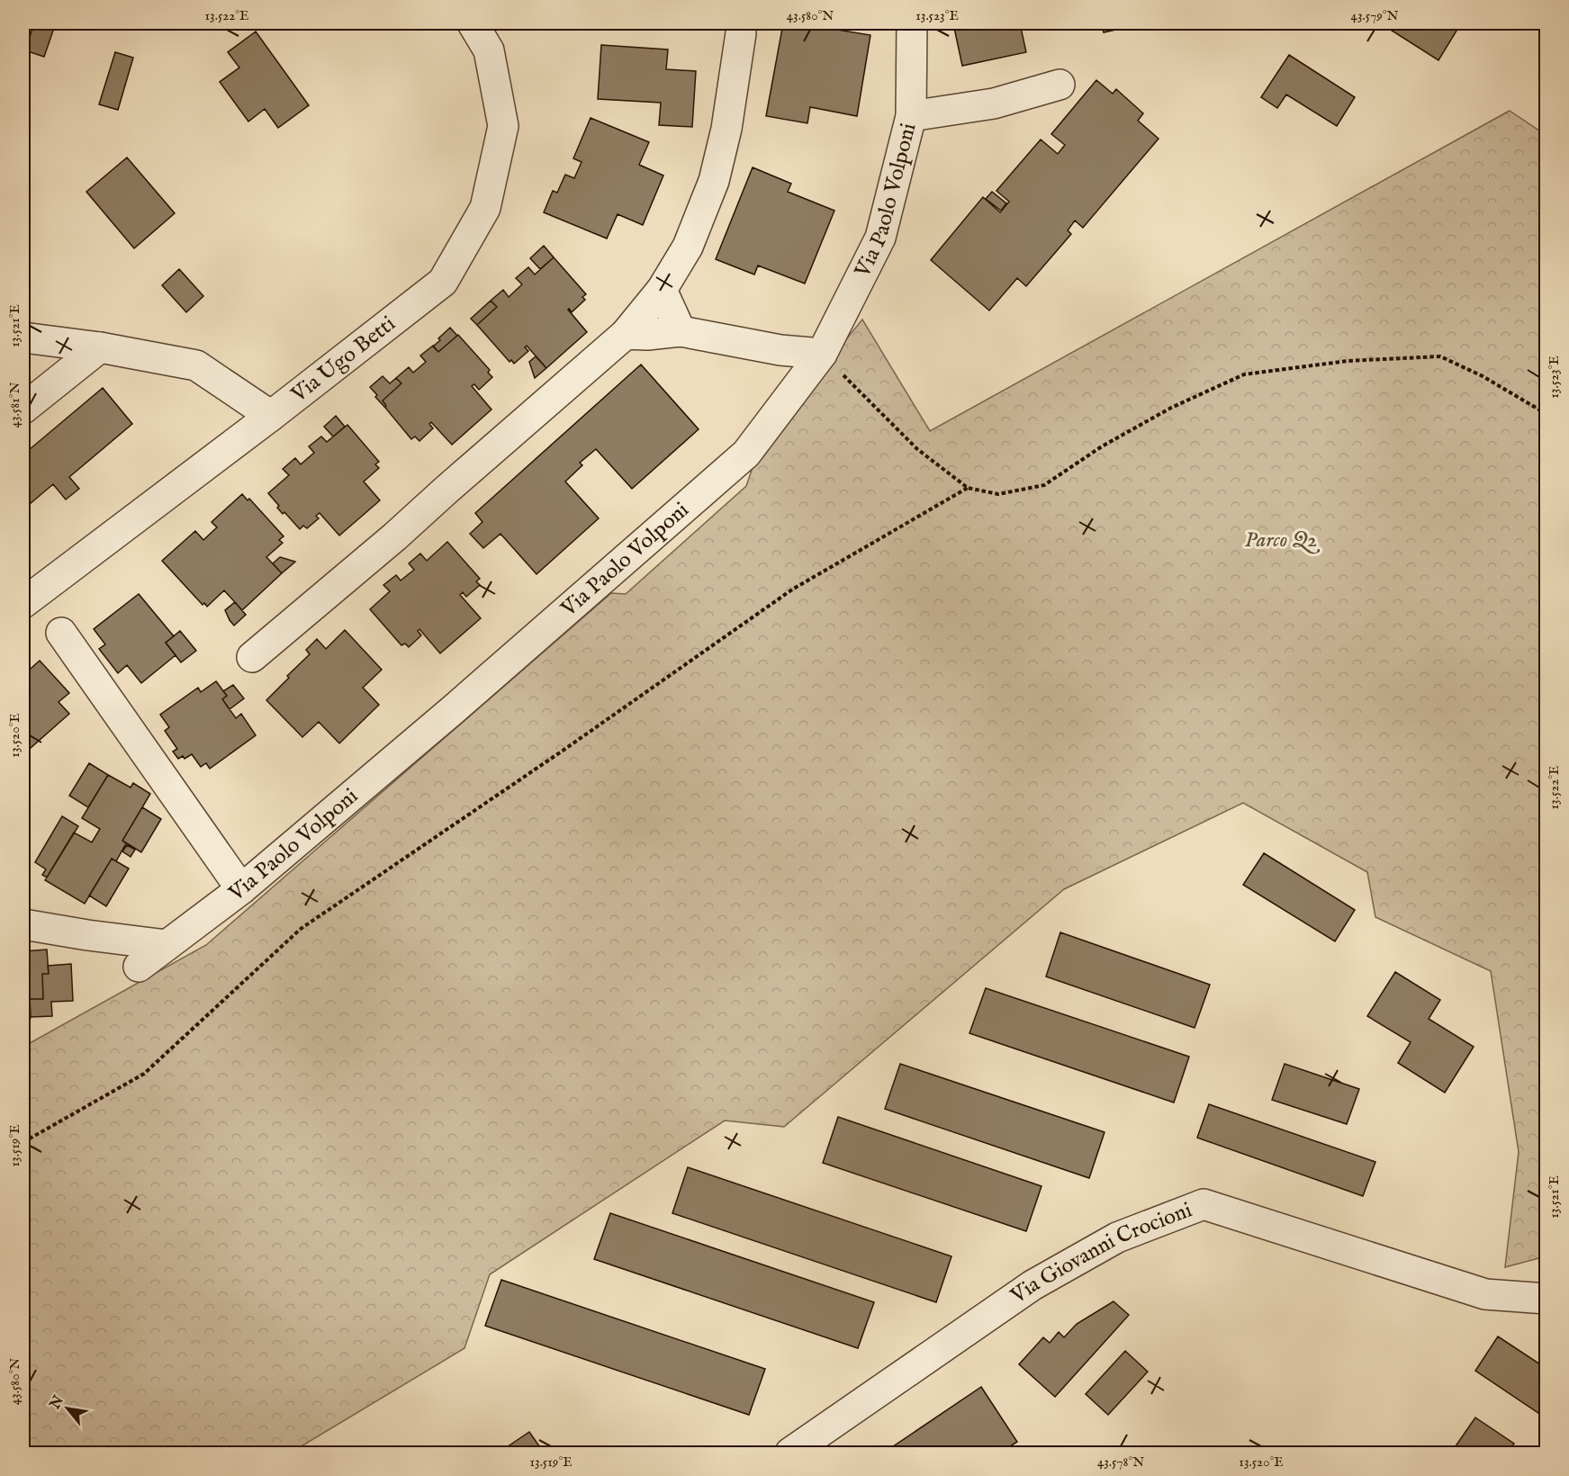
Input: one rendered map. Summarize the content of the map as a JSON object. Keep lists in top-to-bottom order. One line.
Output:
{"streets":{"street":["Via Paolo Volponi","Via Ugo Betti","Via Giovanni Crocioni"]},"parks":["Parco Q2"],"north":"top left","coordinates":["13.522°E","43.580°N","13.523°E","43.579°N","13.521°E","43.581°N","13.520°E","13.519°E","43.578°N"]}
